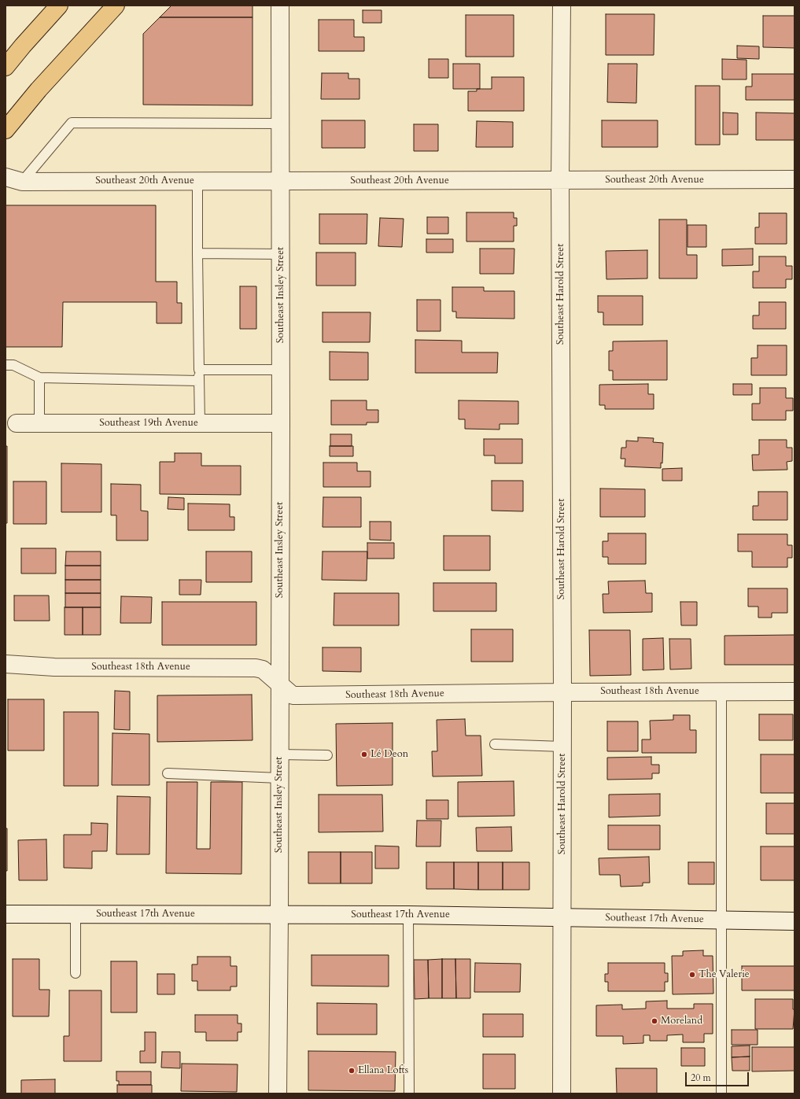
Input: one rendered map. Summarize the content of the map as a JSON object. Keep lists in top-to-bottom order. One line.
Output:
{"streets":{"street":["Southeast 20th Avenue","Southeast Harold Street","Southeast Insley Street","Southeast 19th Avenue","Southeast 18th Avenue","Southeast 17th Avenue"]},"crossings":[["Southeast 20th Avenue","Southeast Harold Street"],["Southeast 20th Avenue","Southeast Insley Street"],["Southeast Harold Street","Southeast 18th Avenue"],["Southeast Harold Street","Southeast 17th Avenue"],["Southeast Insley Street","Southeast 19th Avenue"],["Southeast Insley Street","Southeast 18th Avenue"],["Southeast Insley Street","Southeast 17th Avenue"]],"places":["Lé Deon","The Valerie","Moreland","Ellana Lofts"],"scale_bar":"20 m"}
